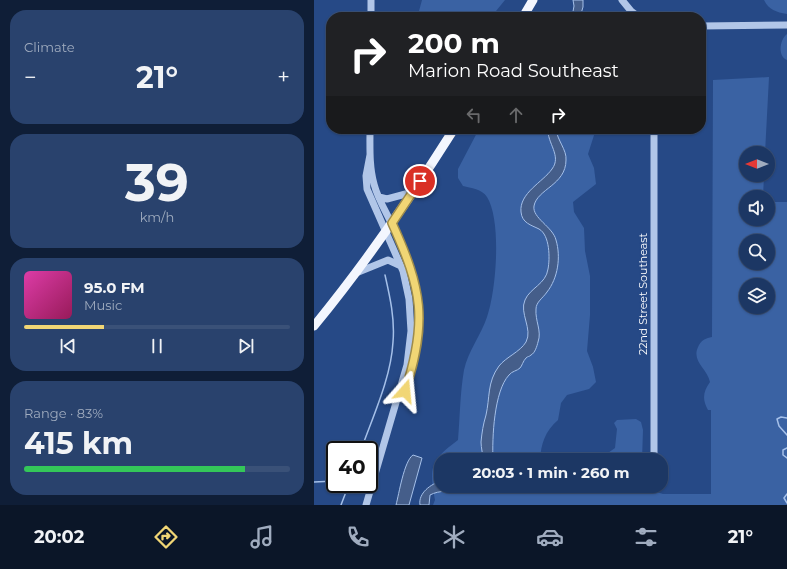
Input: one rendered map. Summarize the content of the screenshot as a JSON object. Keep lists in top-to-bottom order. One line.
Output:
{"streets":{"street":["22nd Street Southeast"]},"north":"left","page":{"tile":["Climate",["39","km/h"],["Range · 83%","415 km"]],"turn":["200 m","Marion Road Southeast"],"heat":["−","21°","+"],"song":["95.0 FM","Music"],"limit":"40","trip":"20:03 · 1 min · 260 m","tabs":["20:02","21°"]}}
